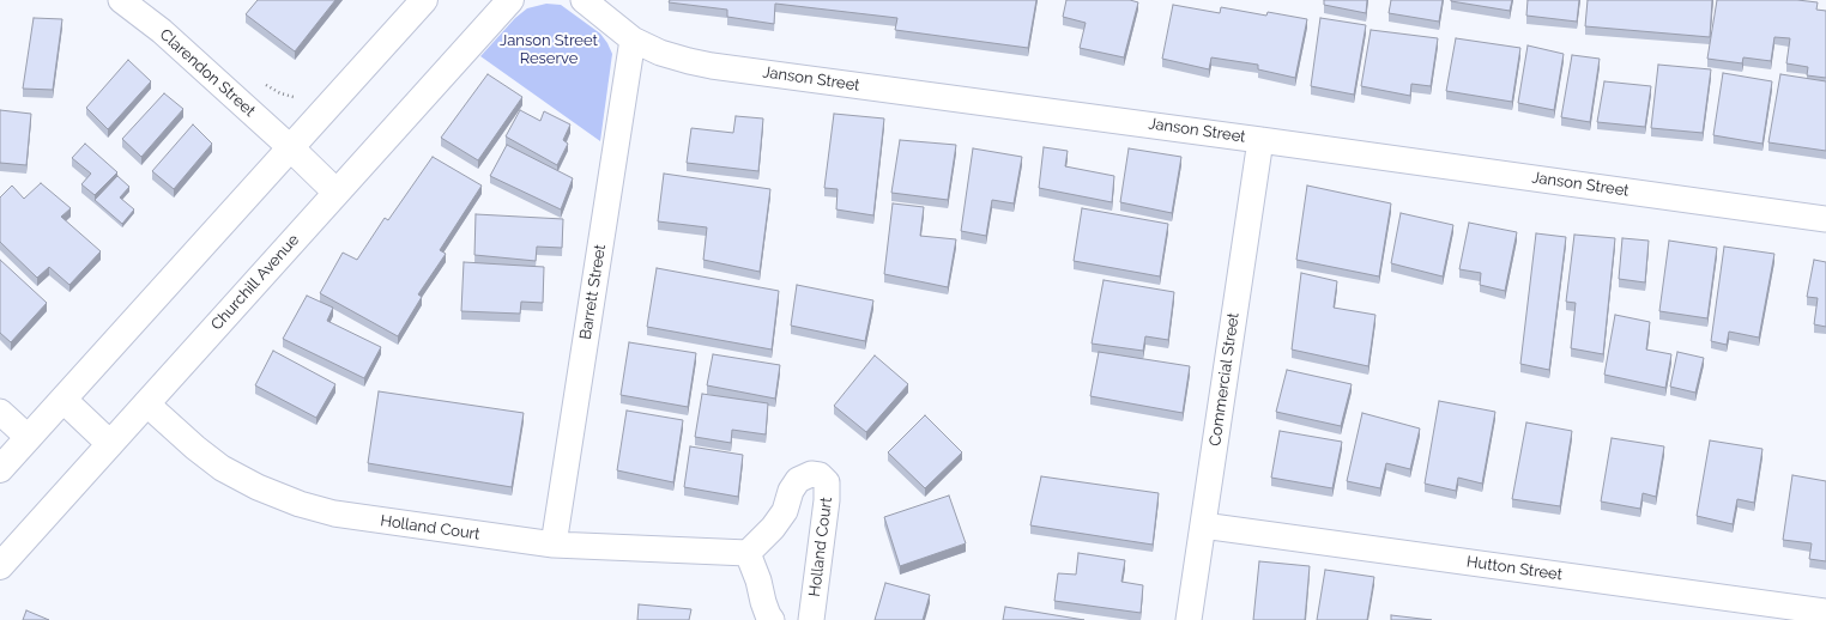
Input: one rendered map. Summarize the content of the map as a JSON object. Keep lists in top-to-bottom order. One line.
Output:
{"streets":{"main road":["Churchill Avenue"],"street":["Clarendon Street","Janson Street","Barrett Street","Commercial Street","Holland Court","Hutton Street"]},"crossings":[["Janson Street","Barrett Street"],["Janson Street","Commercial Street"],["Churchill Avenue","Holland Court"],["Barrett Street","Holland Court"],["Commercial Street","Hutton Street"]],"parks":["Janson Street Reserve"]}
